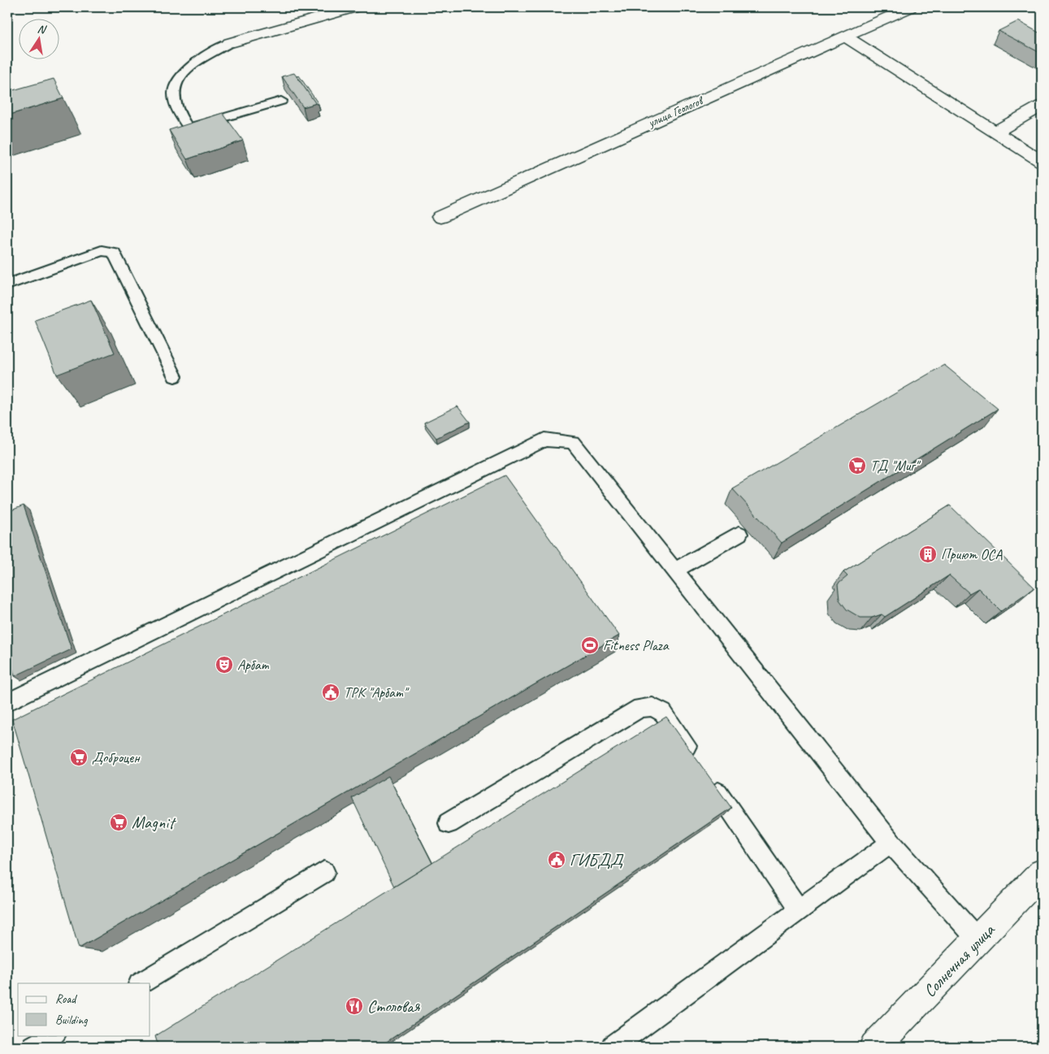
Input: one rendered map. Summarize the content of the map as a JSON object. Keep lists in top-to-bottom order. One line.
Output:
{"streets":{"street":["улица Геологов","Солнечная улица"]},"places":{"supermarket":["ТД \"Миг\"","Доброцен","Magnit"],"building":["Приют ОСА"],"sports":["Fitness Plaza"],"theatre":["Арбат"],"public building":["ТРК \"Арбат\"","ГИБДД"],"restaurant":["Столовая"]},"legend":["Road","Building"],"north":"top"}
